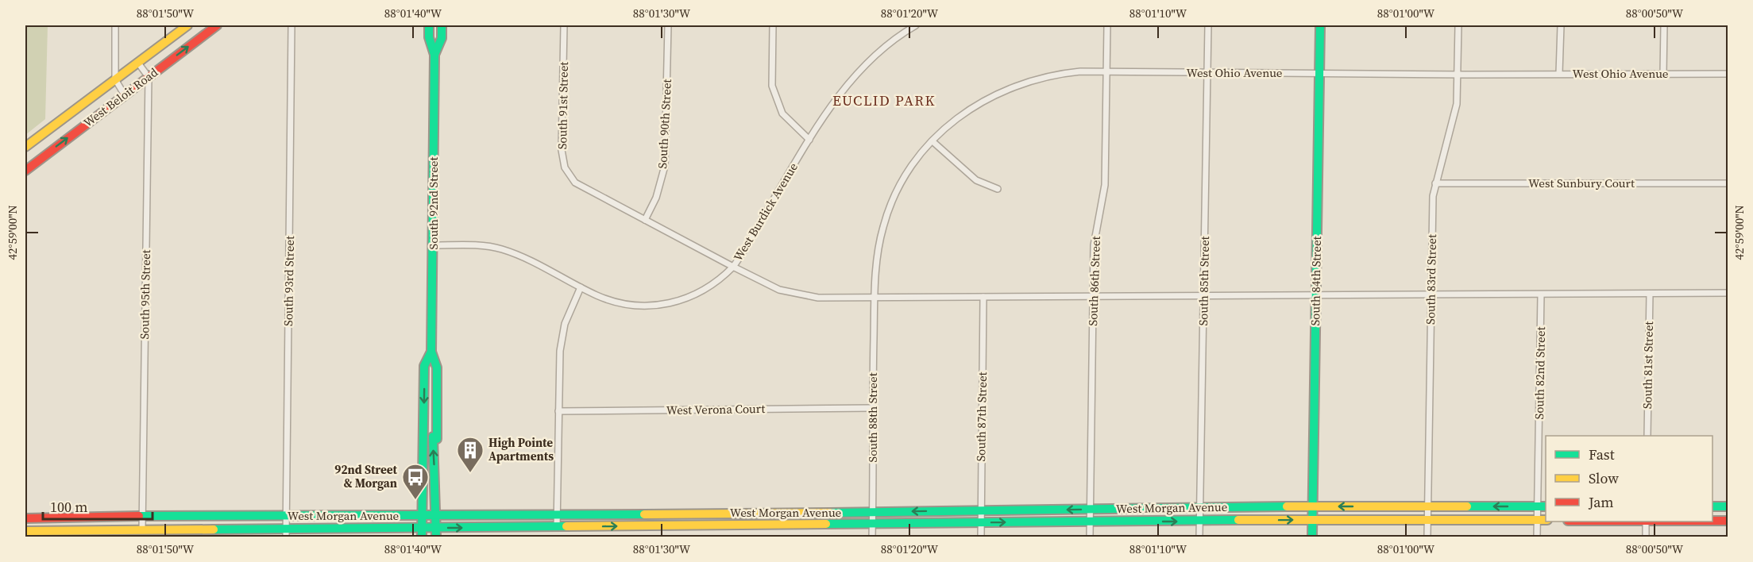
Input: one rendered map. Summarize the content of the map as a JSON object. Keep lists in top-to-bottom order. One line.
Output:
{"streets":{"street":["West Ohio Avenue","West Beloit Road","South 91st Street","South 90th Street","West Sunbury Court","South 92nd Street","West Burdick Avenue","South 83rd Street","South 93rd Street","South 86th Street","South 85th Street","South 84th Street","South 95th Street","South 81st Street","South 82nd Street","West Verona Court","South 87th Street","South 88th Street","West Morgan Avenue"]},"crossings":[["West Ohio Avenue","South 83rd Street"],["West Ohio Avenue","South 86th Street"],["West Ohio Avenue","South 85th Street"],["West Ohio Avenue","South 84th Street"],["West Ohio Avenue","South 88th Street"],["West Beloit Road","South 95th Street"],["South 91st Street","West Burdick Avenue"],["South 90th Street","West Burdick Avenue"],["West Sunbury Court","South 83rd Street"],["South 92nd Street","West Morgan Avenue"],["South 83rd Street","West Morgan Avenue"],["South 93rd Street","West Morgan Avenue"],["South 86th Street","West Morgan Avenue"],["South 85th Street","West Morgan Avenue"],["South 84th Street","West Morgan Avenue"],["South 95th Street","West Morgan Avenue"],["South 82nd Street","West Morgan Avenue"],["West Verona Court","South 88th Street"],["South 87th Street","West Morgan Avenue"],["South 88th Street","West Morgan Avenue"]],"districts":["EUCLID PARK"],"places":{"building":["High Pointe Apartments"],"bus stop":["92nd Street & Morgan"]},"legend":["Fast","Slow","Jam"],"scale_bar":"100 m","coordinates":["88°01'50\"W","88°01'40\"W","88°01'30\"W","88°01'20\"W","88°01'10\"W","88°01'00\"W","88°00'50\"W","42°59'00\"N"]}
